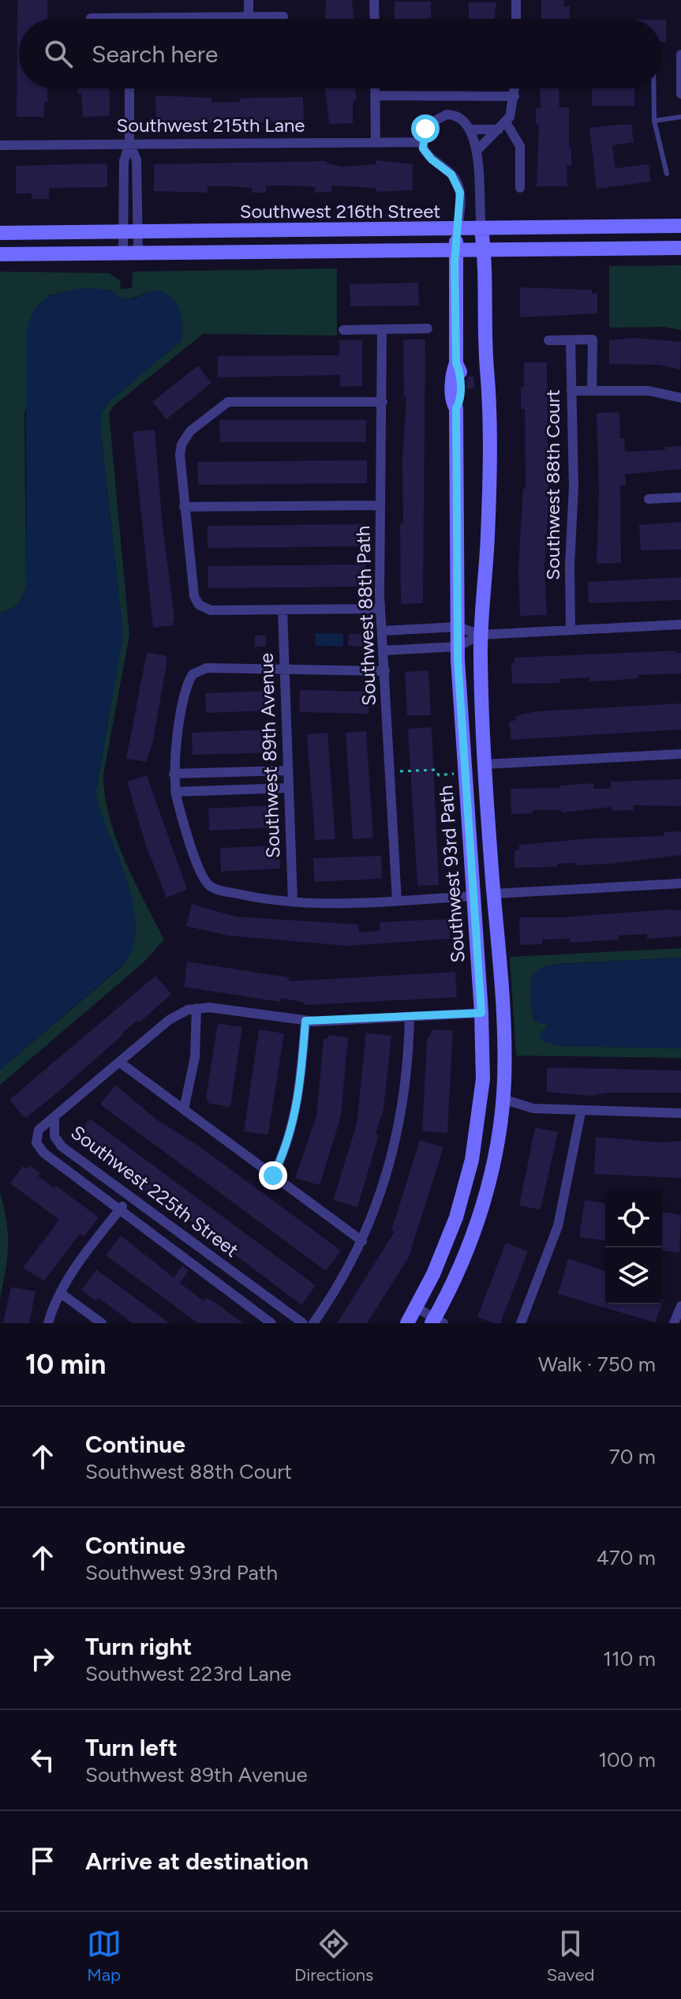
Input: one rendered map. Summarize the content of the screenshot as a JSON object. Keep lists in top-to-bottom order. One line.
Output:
{"streets":{"street":["Southwest 215th Lane","Southwest 216th Street","Southwest 88th Court","Southwest 88th Path","Southwest 89th Avenue","Southwest 93rd Path","Southwest 225th Street"]},"crossings":[["Southwest 216th Street","Southwest 93rd Path"]],"page":{"search":"Search here","heading":["10 min","Walk · 750 m"],"list":[["Continue","Southwest 88th Court","70 m"],["Continue","Southwest 93rd Path","470 m"],["Turn right","Southwest 223rd Lane","110 m"],["Turn left","Southwest 89th Avenue","100 m"],"Arrive at destination"],"nav":["Map","Directions","Saved"]}}
